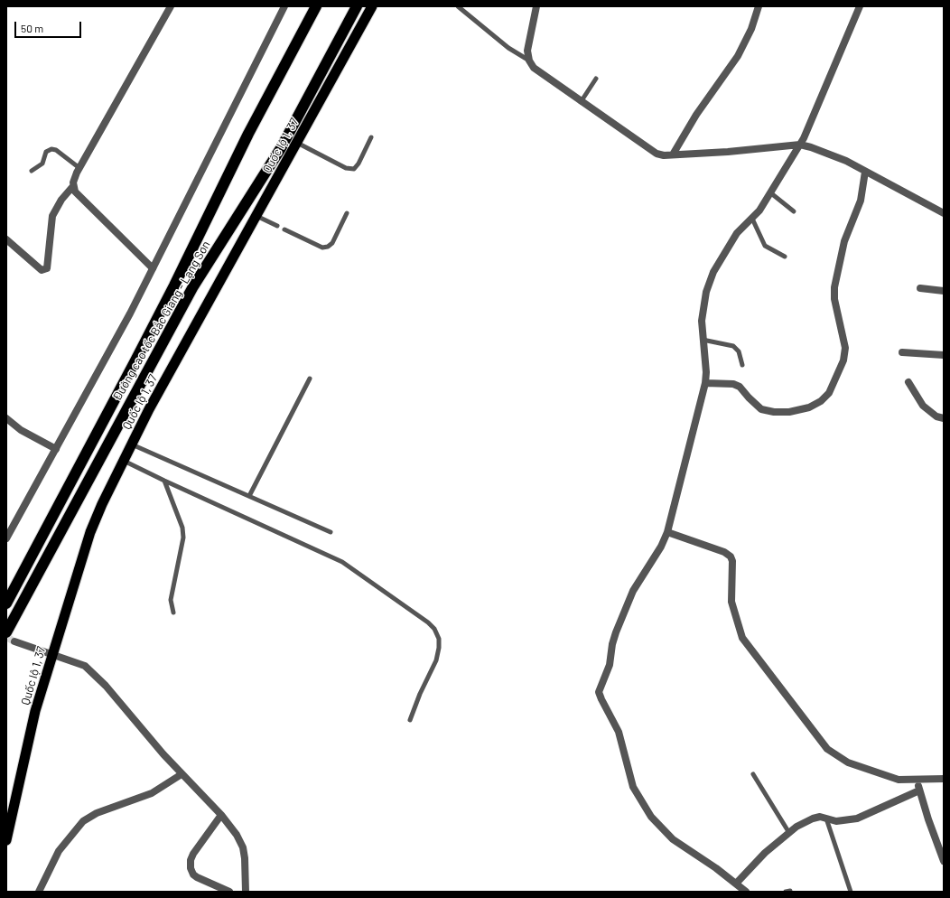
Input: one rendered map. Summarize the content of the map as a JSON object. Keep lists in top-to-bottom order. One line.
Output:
{"streets":{"highway":["Quốc lộ 1, 37","Đường cao tốc Bắc Giang - Lạng Sơn"]},"scale_bar":"50 m"}
